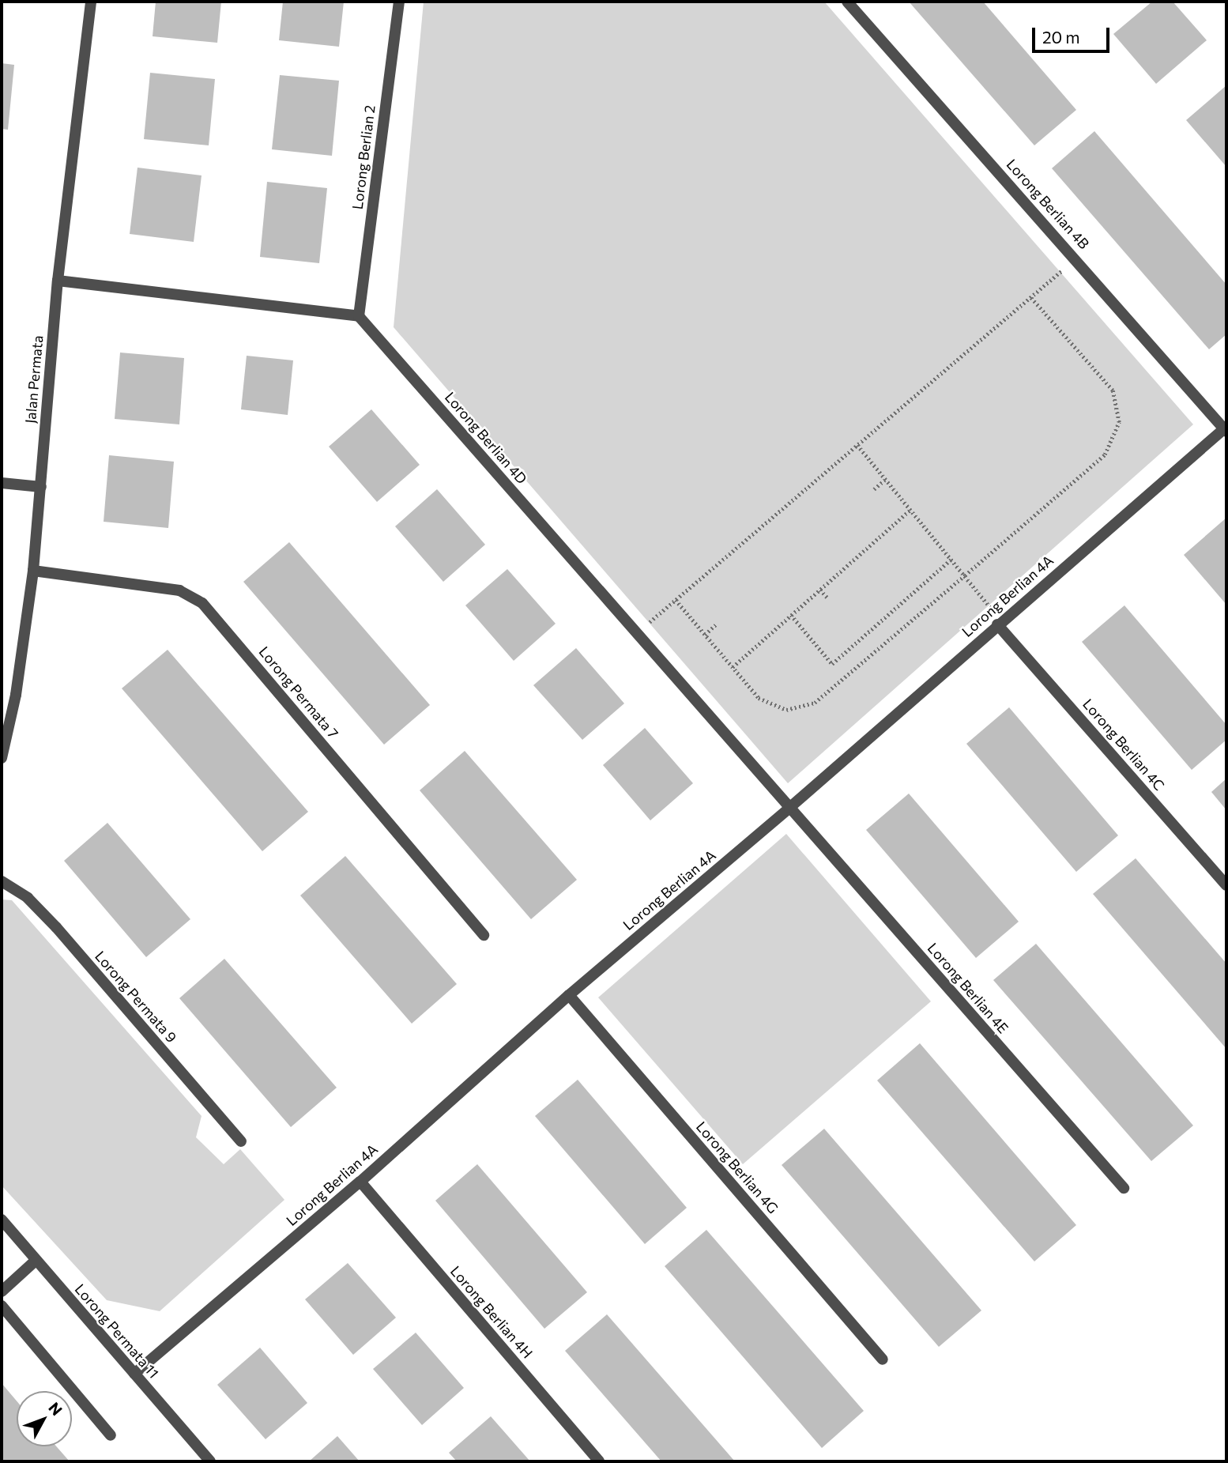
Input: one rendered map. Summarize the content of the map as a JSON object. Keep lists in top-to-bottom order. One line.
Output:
{"streets":{"street":["Lorong Berlian 2","Lorong Berlian 4B","Jalan Permata","Lorong Berlian 4D","Lorong Berlian 4A","Lorong Permata 7","Lorong Berlian 4C","Lorong Berlian 4E","Lorong Permata 9","Lorong Berlian 4G","Lorong Berlian 4H","Lorong Permata 11"]},"crossings":[["Lorong Berlian 2","Lorong Berlian 4D"],["Lorong Berlian 4B","Lorong Berlian 4A"],["Jalan Permata","Lorong Permata 7"],["Lorong Berlian 4D","Lorong Berlian 4A"],["Lorong Berlian 4D","Lorong Berlian 4E"],["Lorong Berlian 4A","Lorong Berlian 4C"],["Lorong Berlian 4A","Lorong Berlian 4E"],["Lorong Berlian 4A","Lorong Berlian 4G"],["Lorong Berlian 4A","Lorong Berlian 4H"],["Lorong Berlian 4A","Lorong Permata 11"]],"scale_bar":"20 m","north":"top right"}
